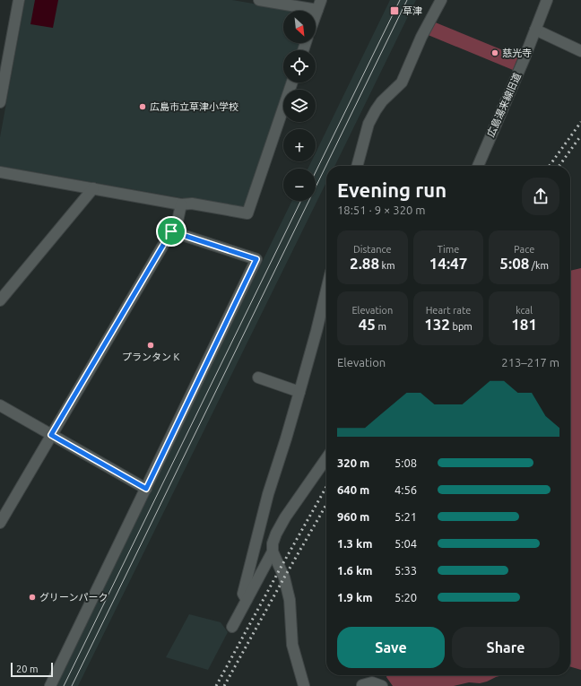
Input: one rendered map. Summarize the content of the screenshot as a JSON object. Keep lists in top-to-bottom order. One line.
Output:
{"streets":{"street":["広島湯来線旧道"]},"places":{"transit":["草津"],"other":["慈光寺","広島市立草津小学校","プランタン K","グリーンパーク"]},"scale_bar":"20 m","north":"bottom right","page":{"map_buttons":["+","−"],"heading":["Evening run","18:51 · 9 × 320 m"],"stats":[["Distance","2.88 km"],["Time","14:47"],["Pace","5:08 /km"],["Elevation","45 m"],["Heart rate","132 bpm"],["kcal","181"]],"chart":["Elevation","213–217 m"],"list":[{"name":"320 m","note":"5:08"},{"name":"640 m","note":"4:56"},{"name":"960 m","note":"5:21"},{"name":"1.3 km","note":"5:04"},{"name":"1.6 km","note":"5:33"},{"name":"1.9 km","note":"5:20"}],"buttons":["Save","Share"],"scale":"20 m"}}
